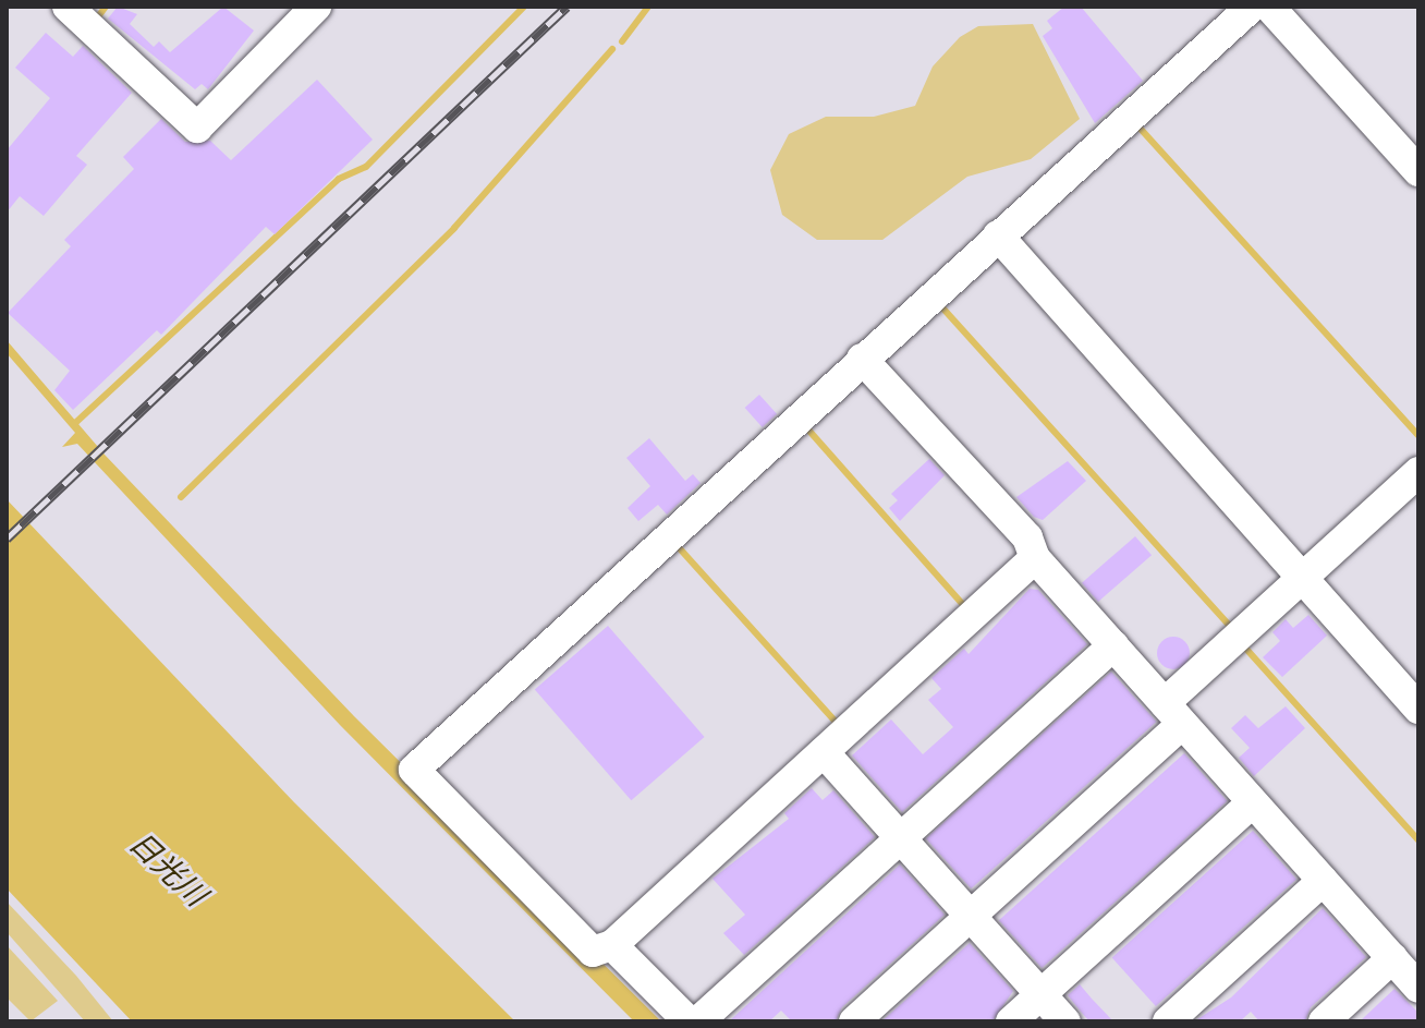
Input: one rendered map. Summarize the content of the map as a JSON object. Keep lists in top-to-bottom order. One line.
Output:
{"water":["日光川"]}
